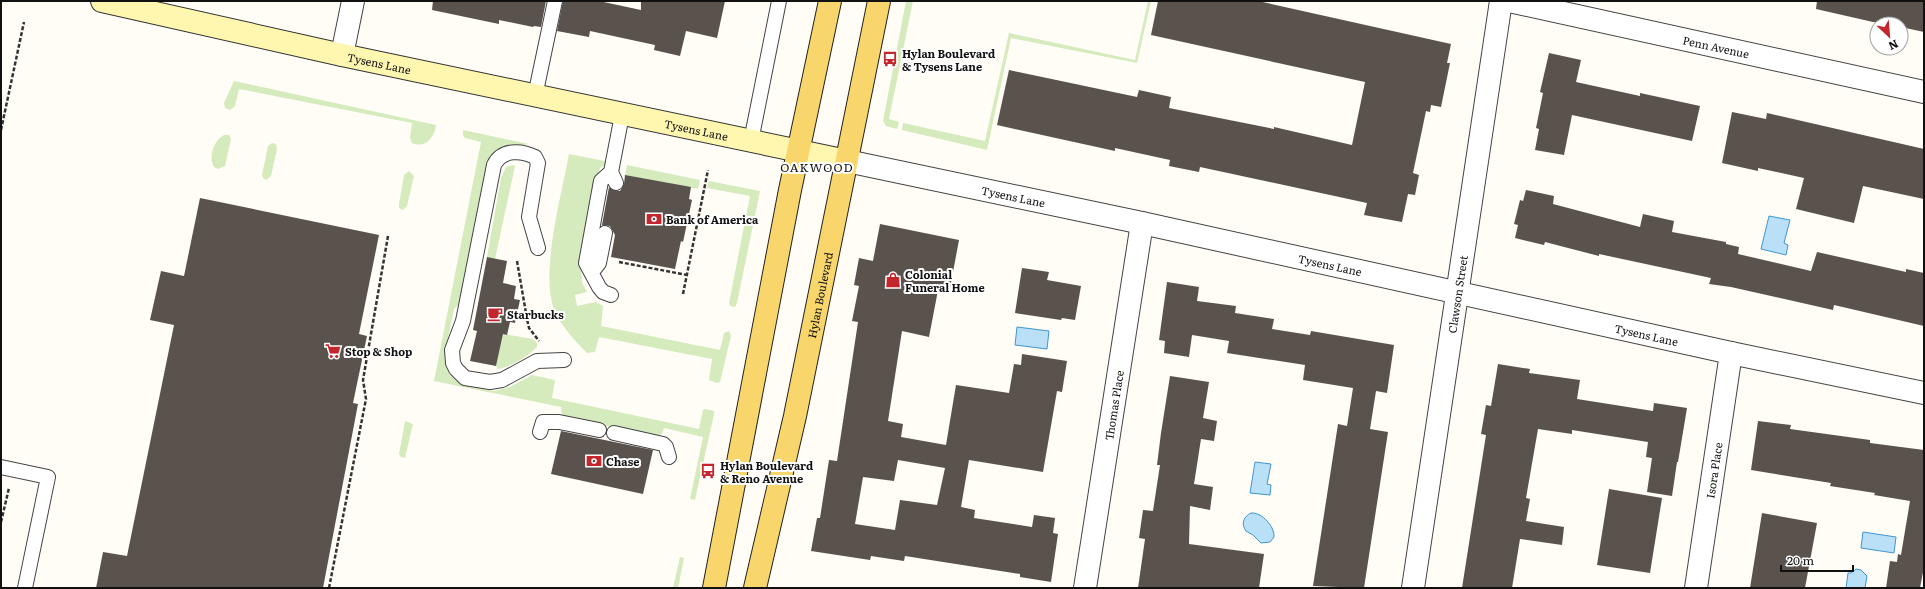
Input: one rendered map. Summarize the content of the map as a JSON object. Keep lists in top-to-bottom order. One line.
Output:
{"streets":{"main road":["Hylan Boulevard"],"street":["Penn Avenue","Tysens Lane","Clawson Street","Thomas Place","Isora Place"]},"crossings":[["Tysens Lane","Hylan Boulevard"],["Tysens Lane","Clawson Street"],["Tysens Lane","Thomas Place"],["Tysens Lane","Isora Place"]],"districts":["OAKWOOD"],"places":{"bus stop":["Hylan Boulevard & Tysens Lane","Hylan Boulevard & Reno Avenue"],"bank":["Bank of America","Chase"],"shop":["Colonial Funeral Home"],"cafe":["Starbucks"],"supermarket":["Stop & Shop"]},"scale_bar":"20 m","north":"bottom right"}
